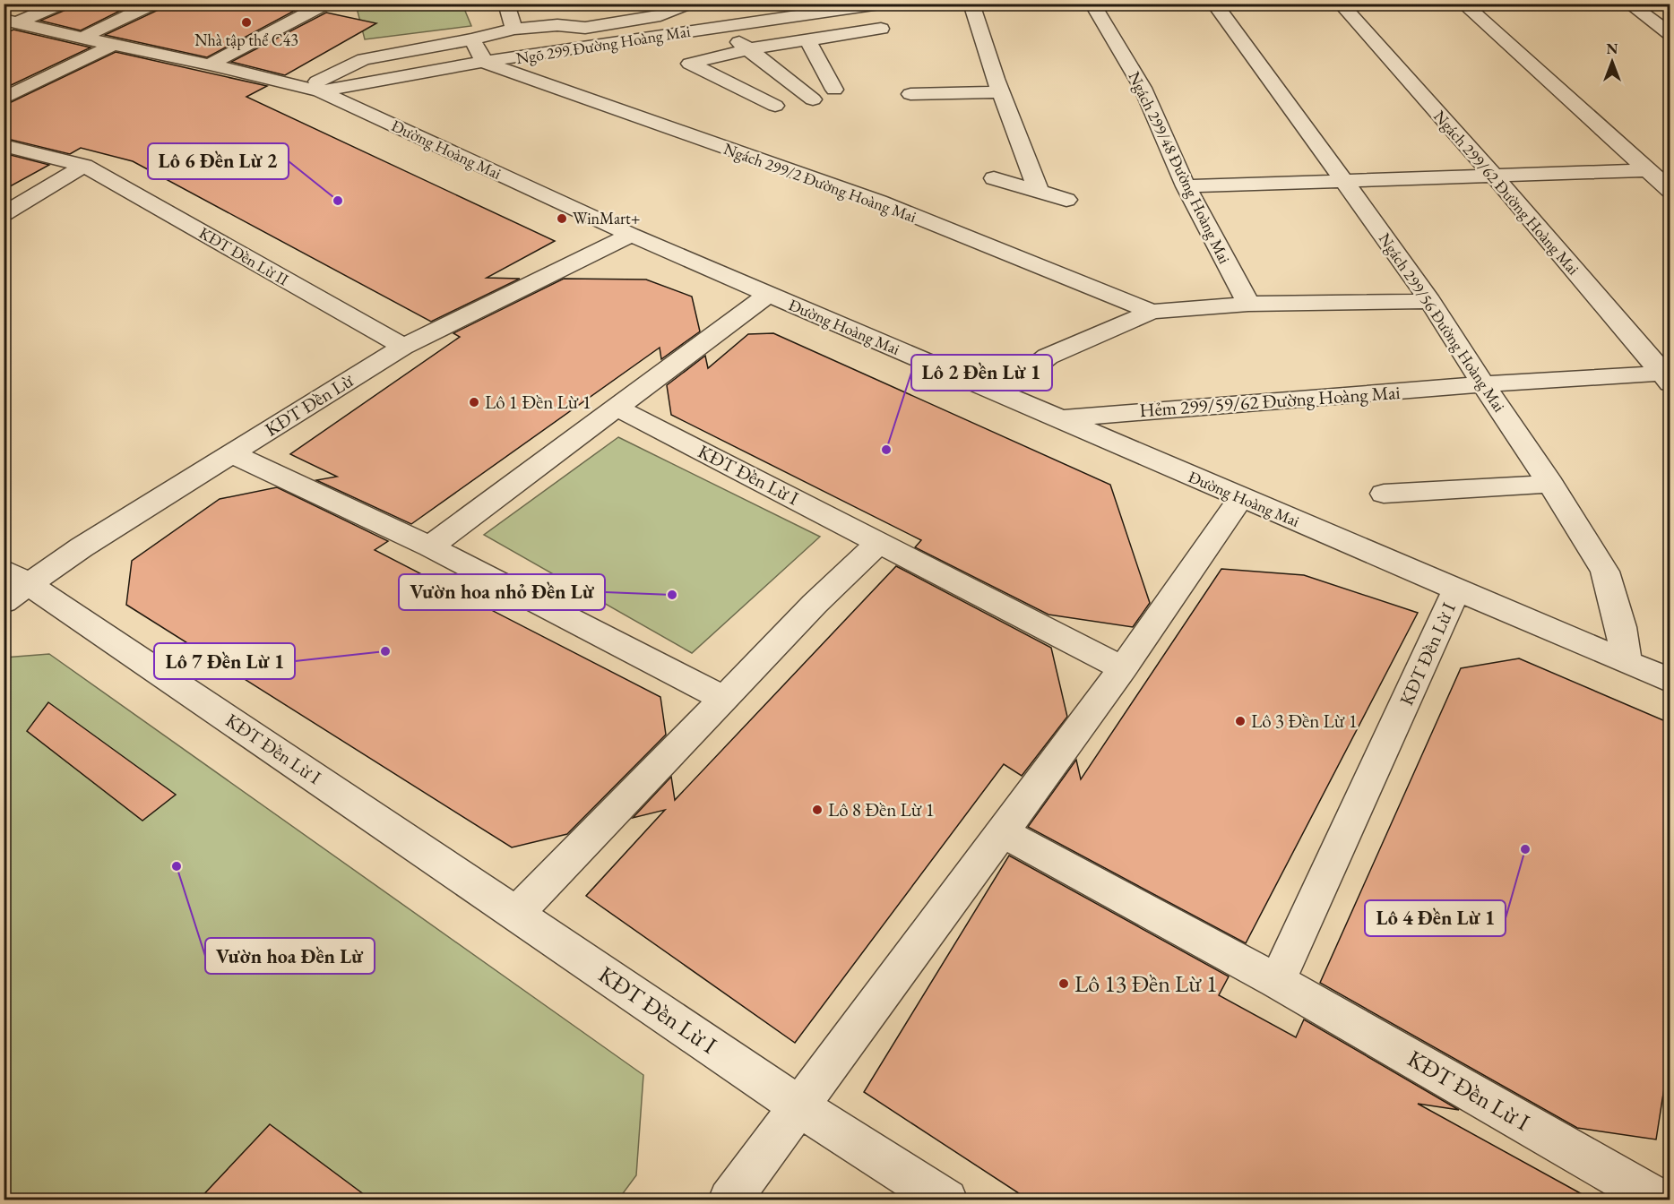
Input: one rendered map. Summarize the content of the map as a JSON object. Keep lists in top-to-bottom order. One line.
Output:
{"streets":{"street":["Ngõ 299 Đường Hoàng Mai","Đường Hoàng Mai","Ngách 299/48 Đường Hoàng Mai","Ngách 299/2 Đường Hoàng Mai","Ngách 299/62 Đường Hoàng Mai","KĐT Đền Lừ II","Ngách 299/56 Đường Hoàng Mai","Hẻm 299/59/62 Đường Hoàng Mai","KĐT Đền Lừ","KĐT Đền Lừ I"]},"crossings":[["Ngõ 299 Đường Hoàng Mai","Đường Hoàng Mai"],["Ngõ 299 Đường Hoàng Mai","Ngách 299/2 Đường Hoàng Mai"],["Đường Hoàng Mai","Ngách 299/56 Đường Hoàng Mai"],["Đường Hoàng Mai","Hẻm 299/59/62 Đường Hoàng Mai"],["Đường Hoàng Mai","KĐT Đền Lừ"],["Đường Hoàng Mai","KĐT Đền Lừ I"],["Ngách 299/62 Đường Hoàng Mai","Hẻm 299/59/62 Đường Hoàng Mai"],["KĐT Đền Lừ II","KĐT Đền Lừ"],["Ngách 299/56 Đường Hoàng Mai","Hẻm 299/59/62 Đường Hoàng Mai"],["KĐT Đền Lừ","KĐT Đền Lừ I"]],"places":["Nhà tập thể C43","Lô 6 Đền Lừ 2","WinMart+","Lô 1 Đền Lừ 1","Lô 2 Đền Lừ 1","Vườn hoa nhỏ Đền Lừ","Lô 7 Đền Lừ 1","Lô 3 Đền Lừ 1","Lô 8 Đền Lừ 1","Lô 4 Đền Lừ 1","Vườn hoa Đền Lừ","Lô 13 Đền Lừ 1"],"north":"top"}
